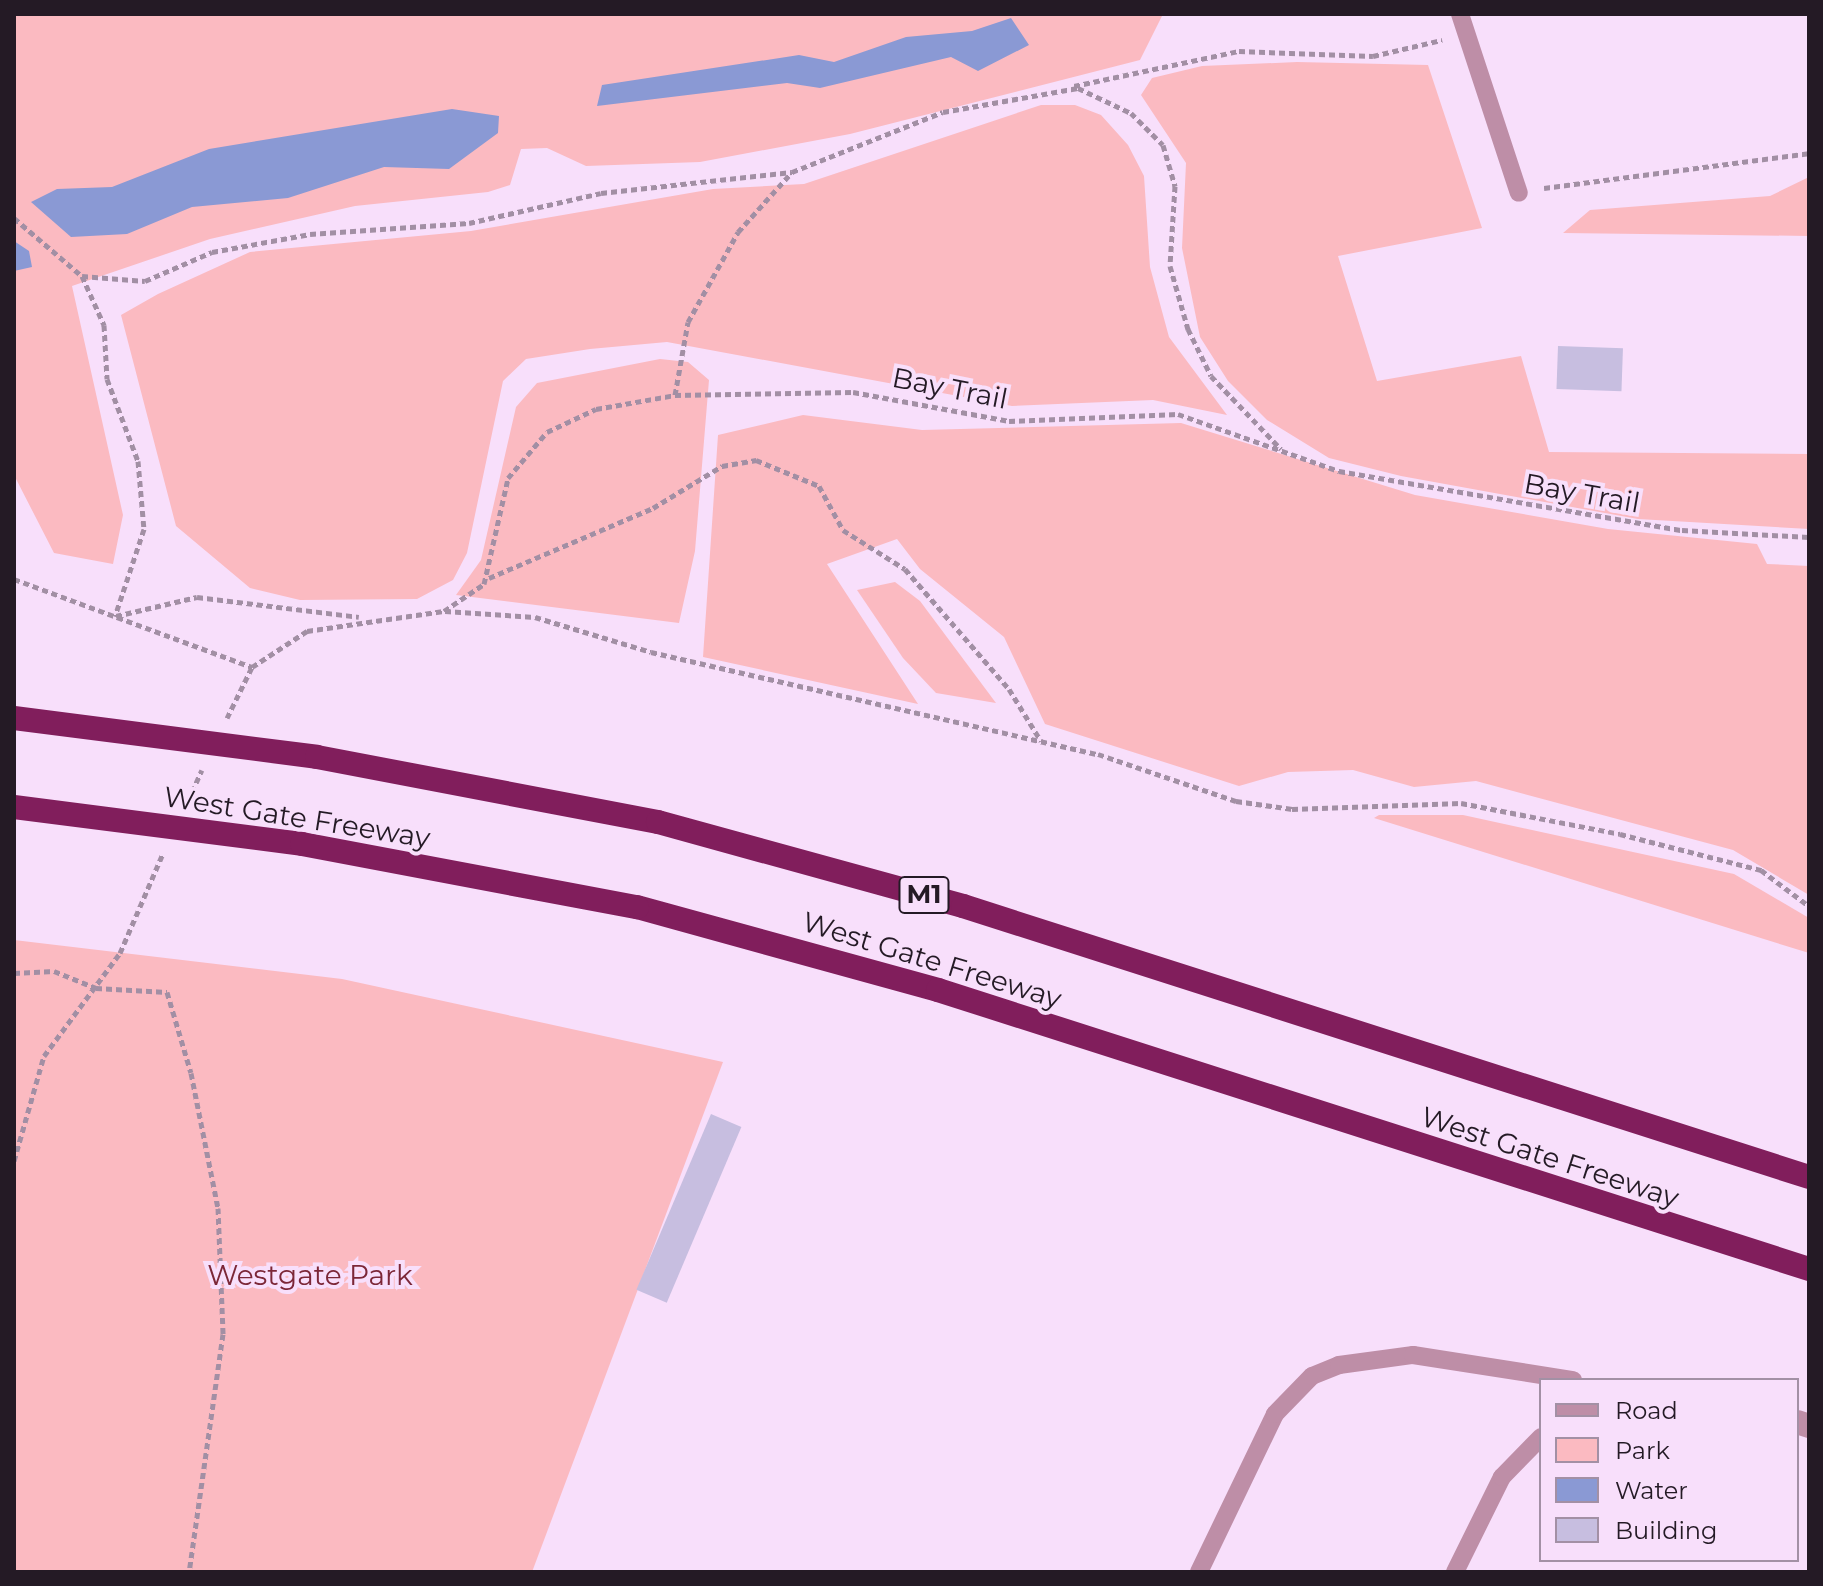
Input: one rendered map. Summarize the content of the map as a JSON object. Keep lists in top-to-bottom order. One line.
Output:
{"streets":{"highway":["West Gate Freeway","M1"],"path":["Bay Trail"]},"parks":["Westgate Park"],"legend":["Road","Park","Water","Building"]}
